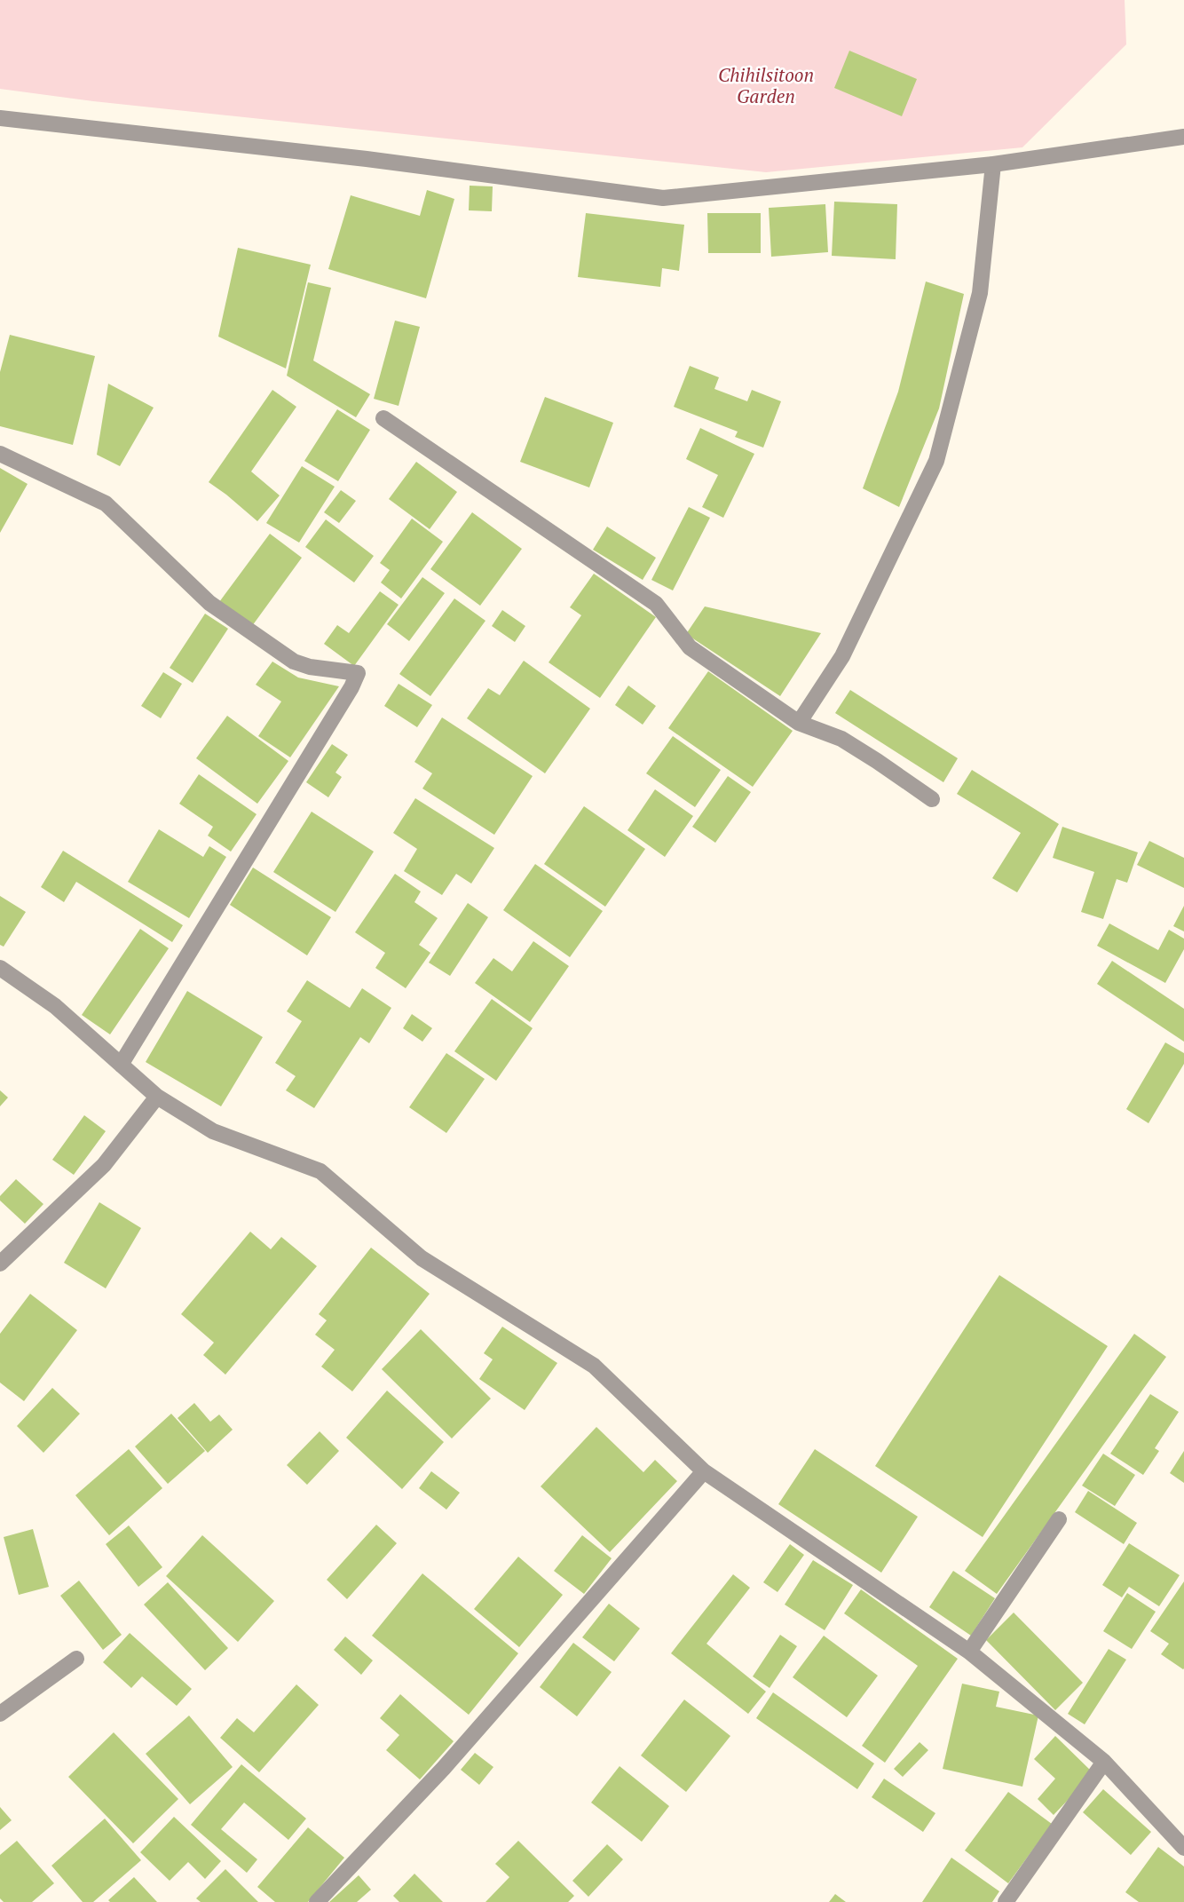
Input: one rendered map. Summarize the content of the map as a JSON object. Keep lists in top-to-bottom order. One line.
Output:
{"parks":["Chihilsitoon Garden"]}
